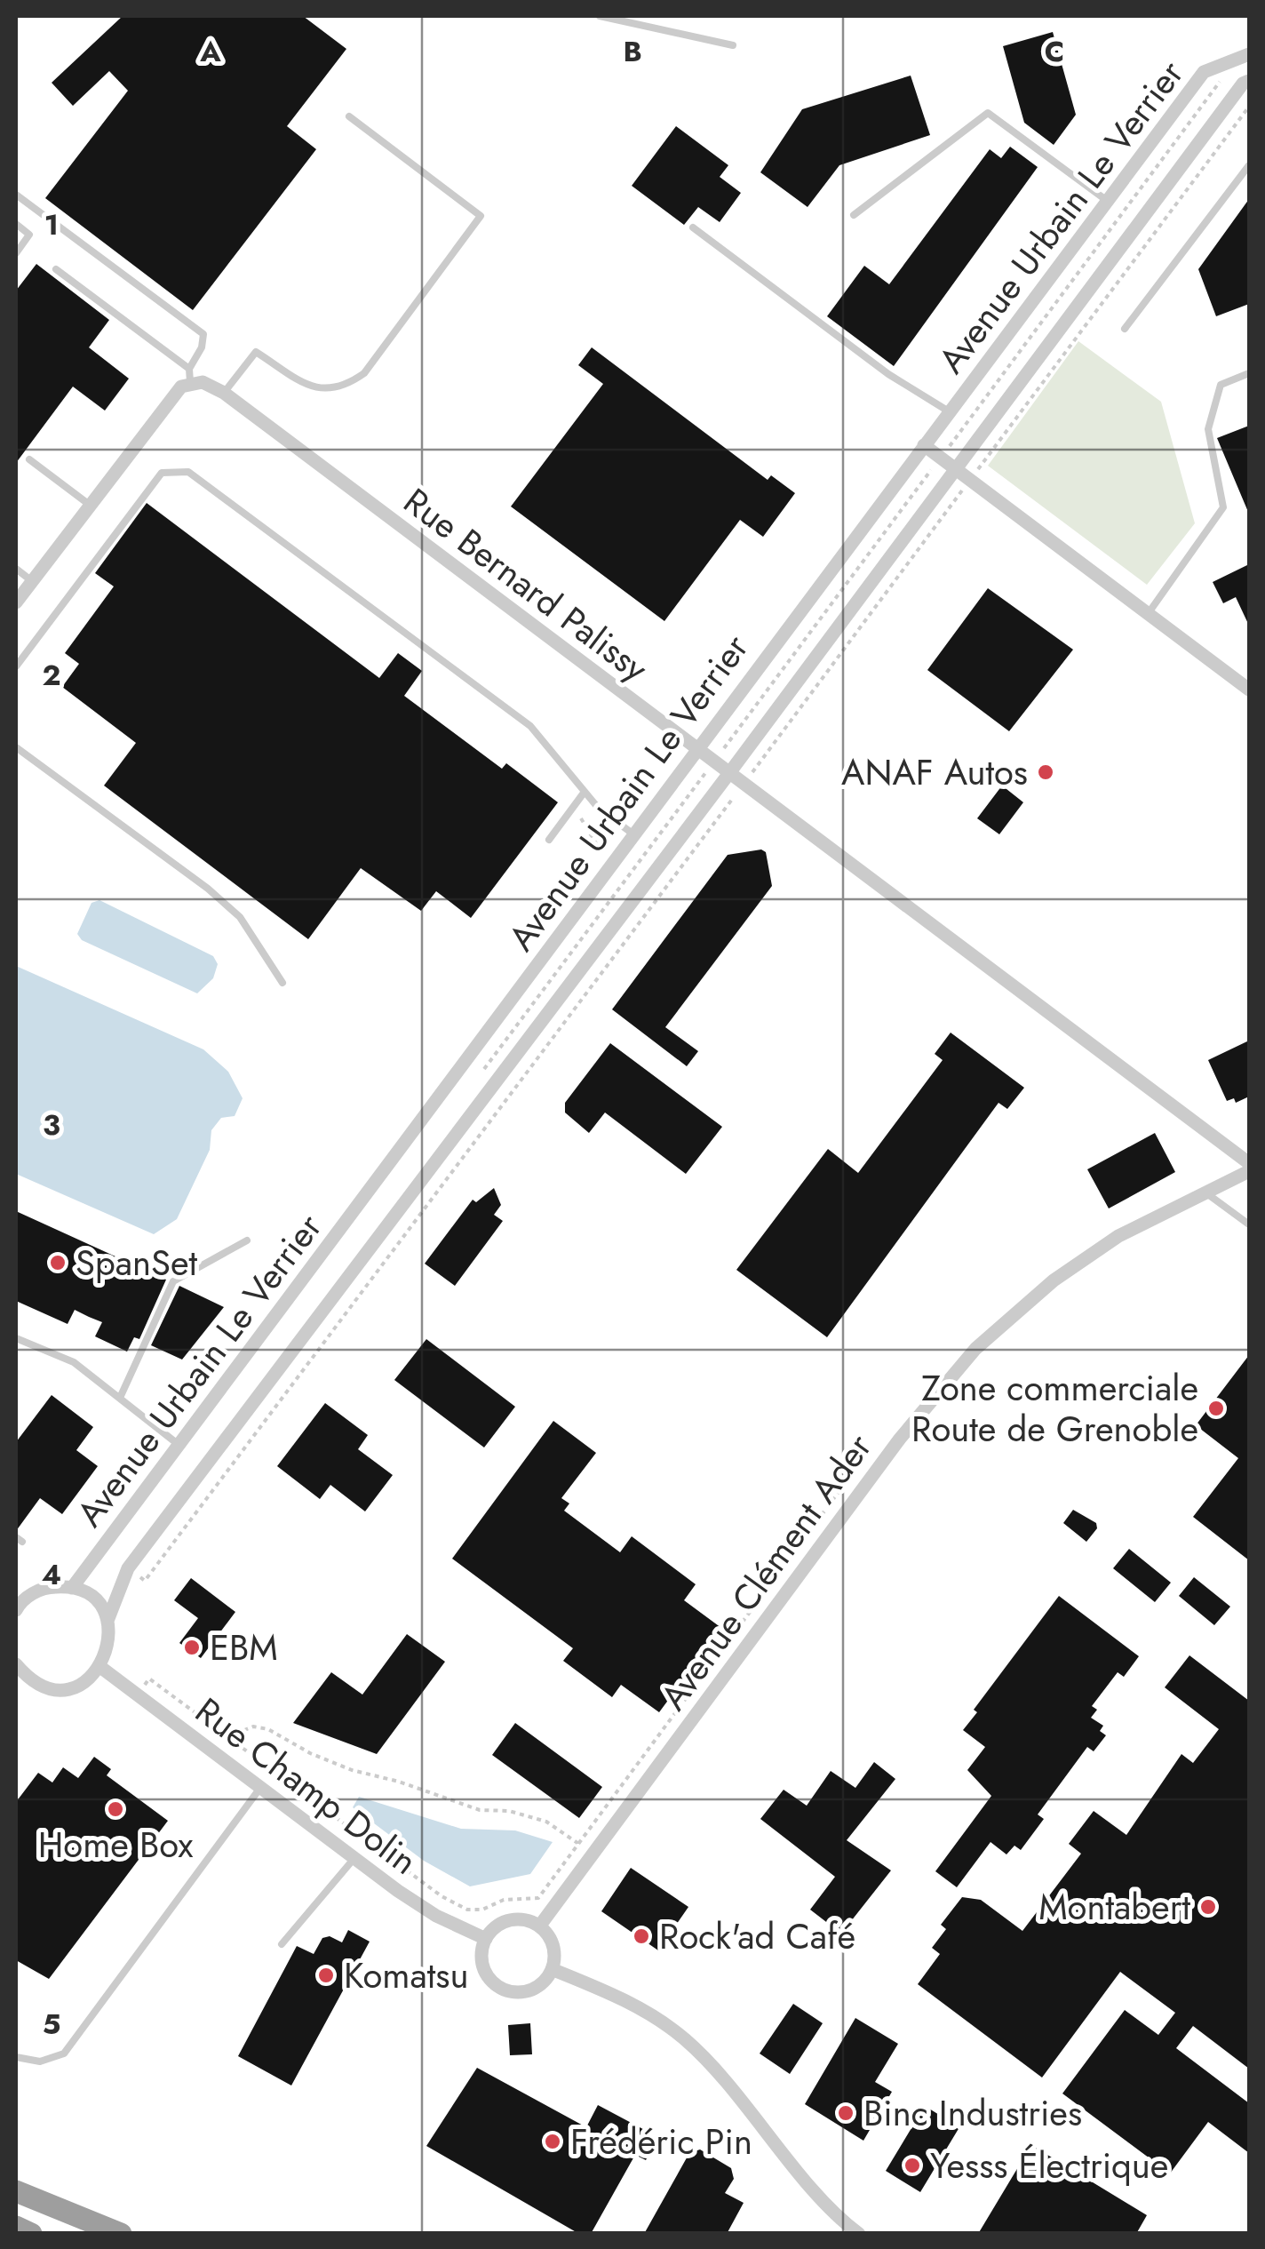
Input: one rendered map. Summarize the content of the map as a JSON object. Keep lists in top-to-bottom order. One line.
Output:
{"streets":{"street":["Avenue Urbain Le Verrier","Rue Bernard Palissy","Avenue Clément Ader","Rue Champ Dolin"]},"crossings":[["Avenue Urbain Le Verrier","Rue Bernard Palissy"],["Avenue Urbain Le Verrier","Rue Champ Dolin"],["Avenue Clément Ader","Rue Champ Dolin"]],"places":["ANAF Autos","SpanSet","Zone commerciale Route de Grenoble","EBM","Home Box","Montabert","Rock'ad Café","Komatsu","Binc Industries","Frédéric Pin","Yesss Électrique"],"grid":{"columns":["A","B","C"],"rows":["1","2","3","4","5"]}}
